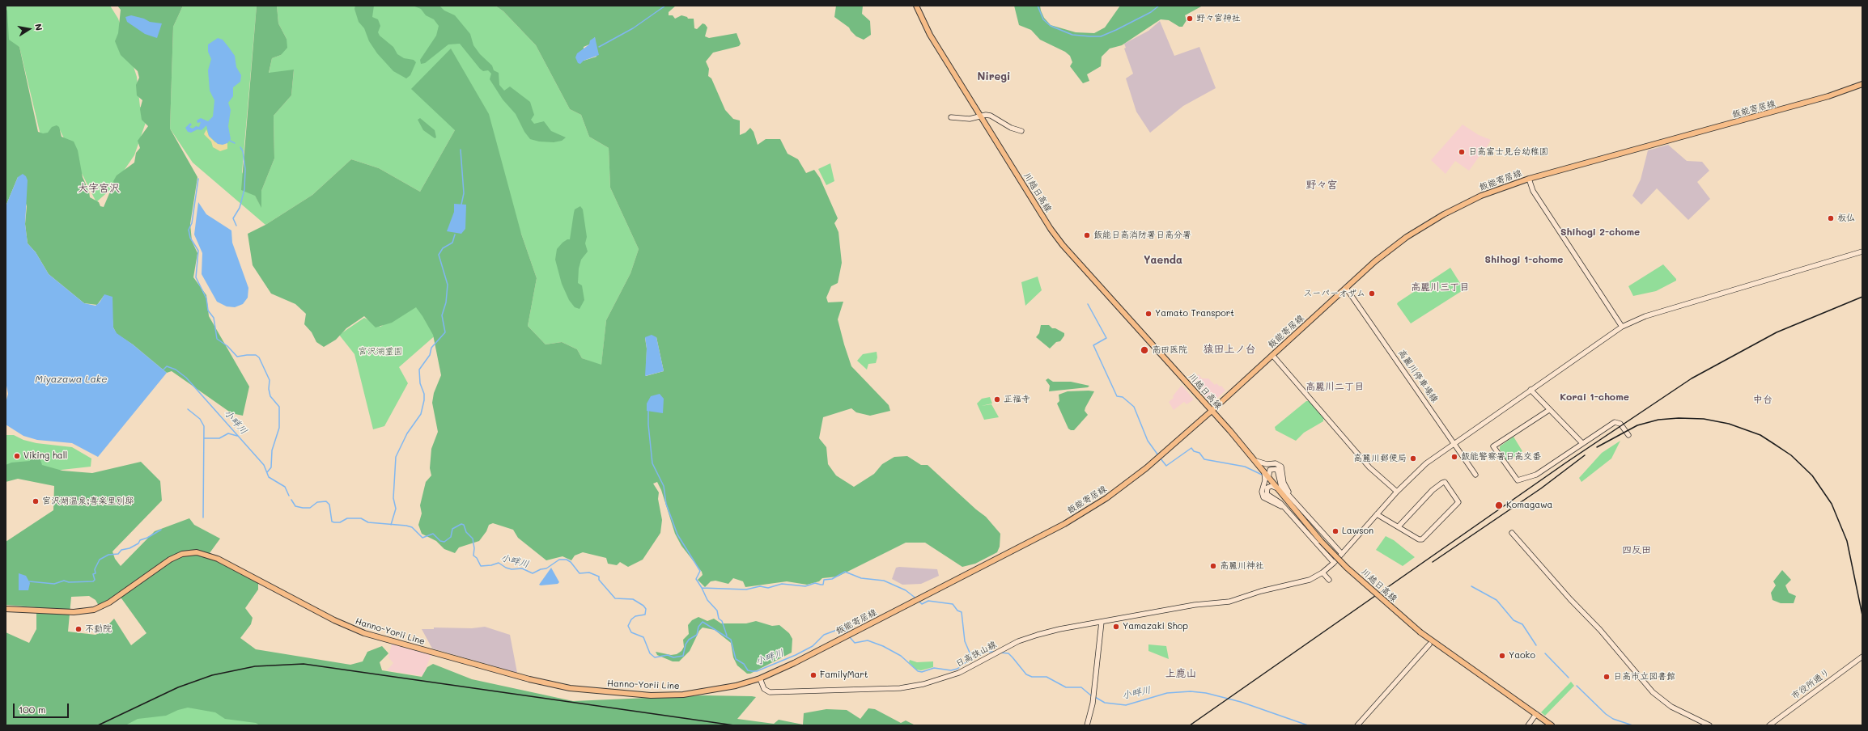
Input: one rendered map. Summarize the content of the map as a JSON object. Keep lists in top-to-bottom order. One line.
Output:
{"streets":{"main road":["飯能寄居線","川越日高線","Hanno-Yorii Line"],"street":["高麗川停車場線","日高狭山線","市役所通り"]},"crossings":[["飯能寄居線","川越日高線"],["飯能寄居線","高麗川停車場線"],["飯能寄居線","Hanno-Yorii Line"],["飯能寄居線","日高狭山線"],["高麗川停車場線","日高狭山線"],["Hanno-Yorii Line","日高狭山線"]],"districts":["Niregi","野々宮","大字宮沢","Shihogi 2-chome","Shihogi 1-chome","Yaenda","高麗川三丁目","猿田上ノ台","高麗川二丁目","Korai 1-chome","中台","四反田","上鹿山"],"water":["Miyazawa Lake","小畔川"],"parks":["宮沢湖霊園"],"places":["野々宮神社","日高富士見台幼稚園","板仏","飯能日高消防署日高分署","スーパーオザム","Yamato Transport","高田医院","正福寺","Viking hall","飯能警察署日高交番","高麗川郵便局","宮沢湖温泉;喜楽里別邸","Komagawa","Lawson","高麗川神社","Yamazaki Shop","不動院","Yaoko","FamilyMart","日高市立図書館"],"scale_bar":"100 m","north":"right"}
